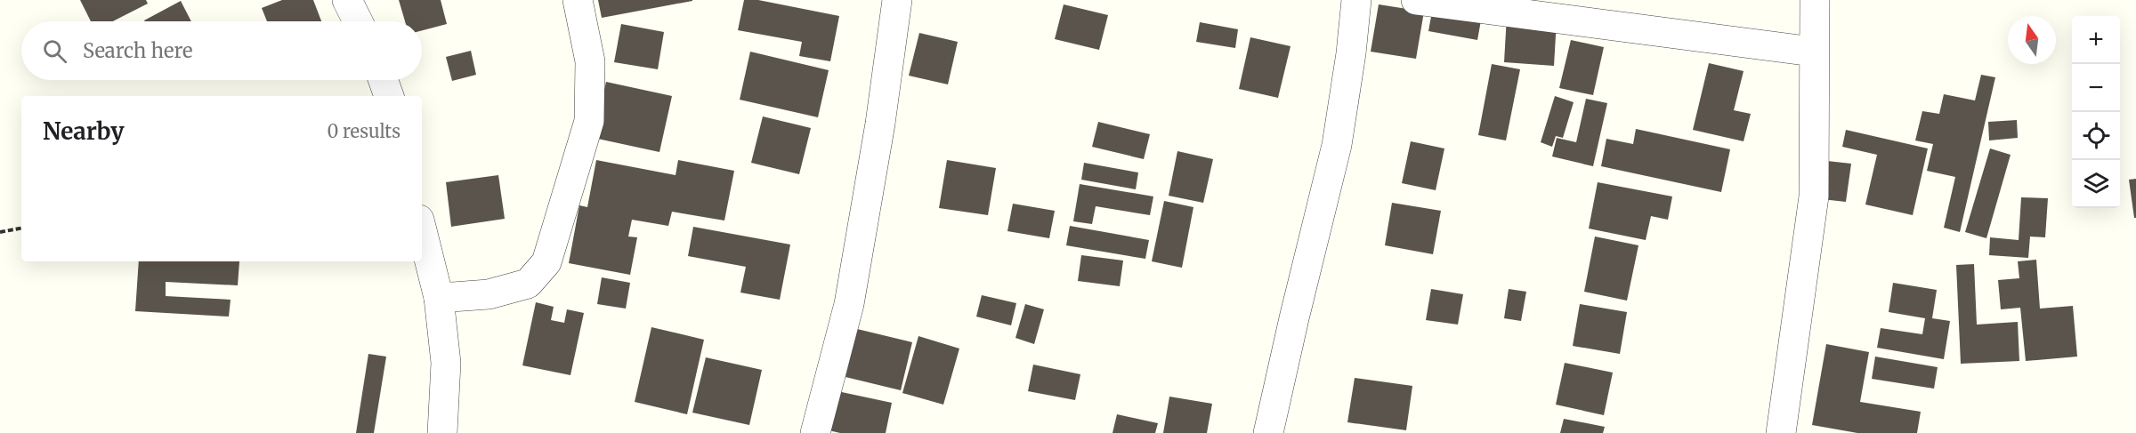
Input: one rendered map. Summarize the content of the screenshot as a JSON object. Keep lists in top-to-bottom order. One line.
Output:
{"north":"top","page":{"map_buttons":["+","−"],"search":"Search here","heading":["Nearby","0 results"]}}
